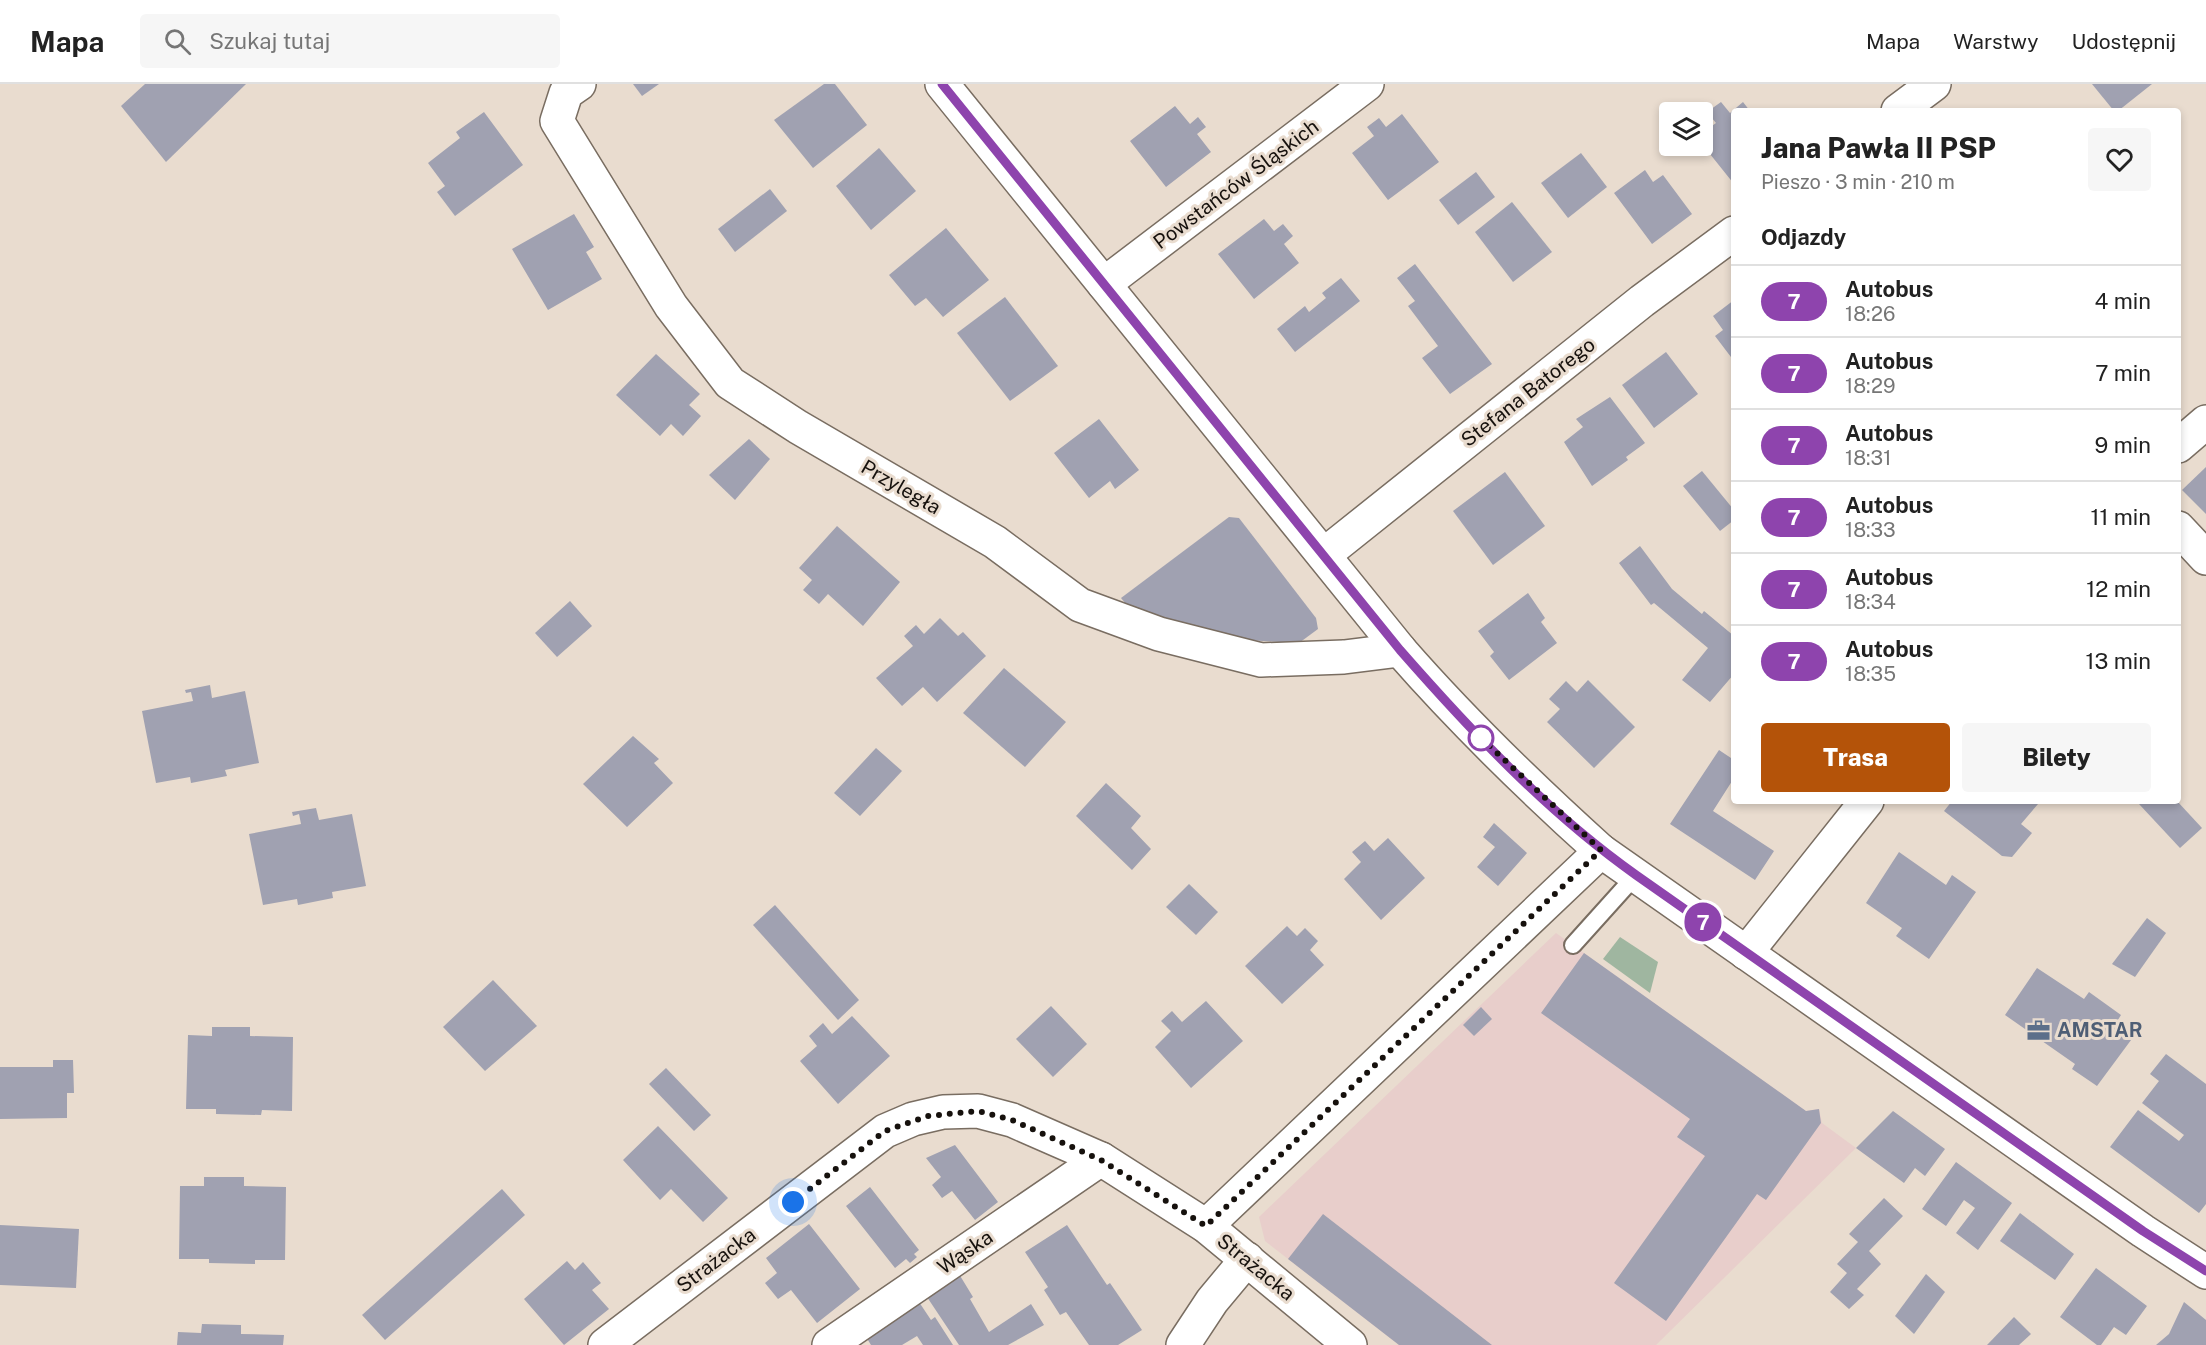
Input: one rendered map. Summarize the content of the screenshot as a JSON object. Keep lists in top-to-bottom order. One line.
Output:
{"streets":{"street":["Powstańców Śląskich","Stefana Batorego","Przyległa","Wąska","Strażacka"]},"crossings":[["Wąska","Strażacka"]],"places":{"office":["AMSTAR"]},"lines":["bus line 7"],"page":{"header":"Mapa","search":"Szukaj tutaj","nav":["Mapa","Warstwy","Udostępnij"],"on_map":"7","heading":[["Jana Pawła II PSP","Pieszo · 3 min · 210 m"],"Odjazdy"],"list":[{"mark":"7","name":"Autobus","note":"18:26","value":"4 min"},{"mark":"7","name":"Autobus","note":"18:29","value":"7 min"},{"mark":"7","name":"Autobus","note":"18:31","value":"9 min"},{"mark":"7","name":"Autobus","note":"18:33","value":"11 min"},{"mark":"7","name":"Autobus","note":"18:34","value":"12 min"},{"mark":"7","name":"Autobus","note":"18:35","value":"13 min"}],"buttons":["Trasa","Bilety"]}}
